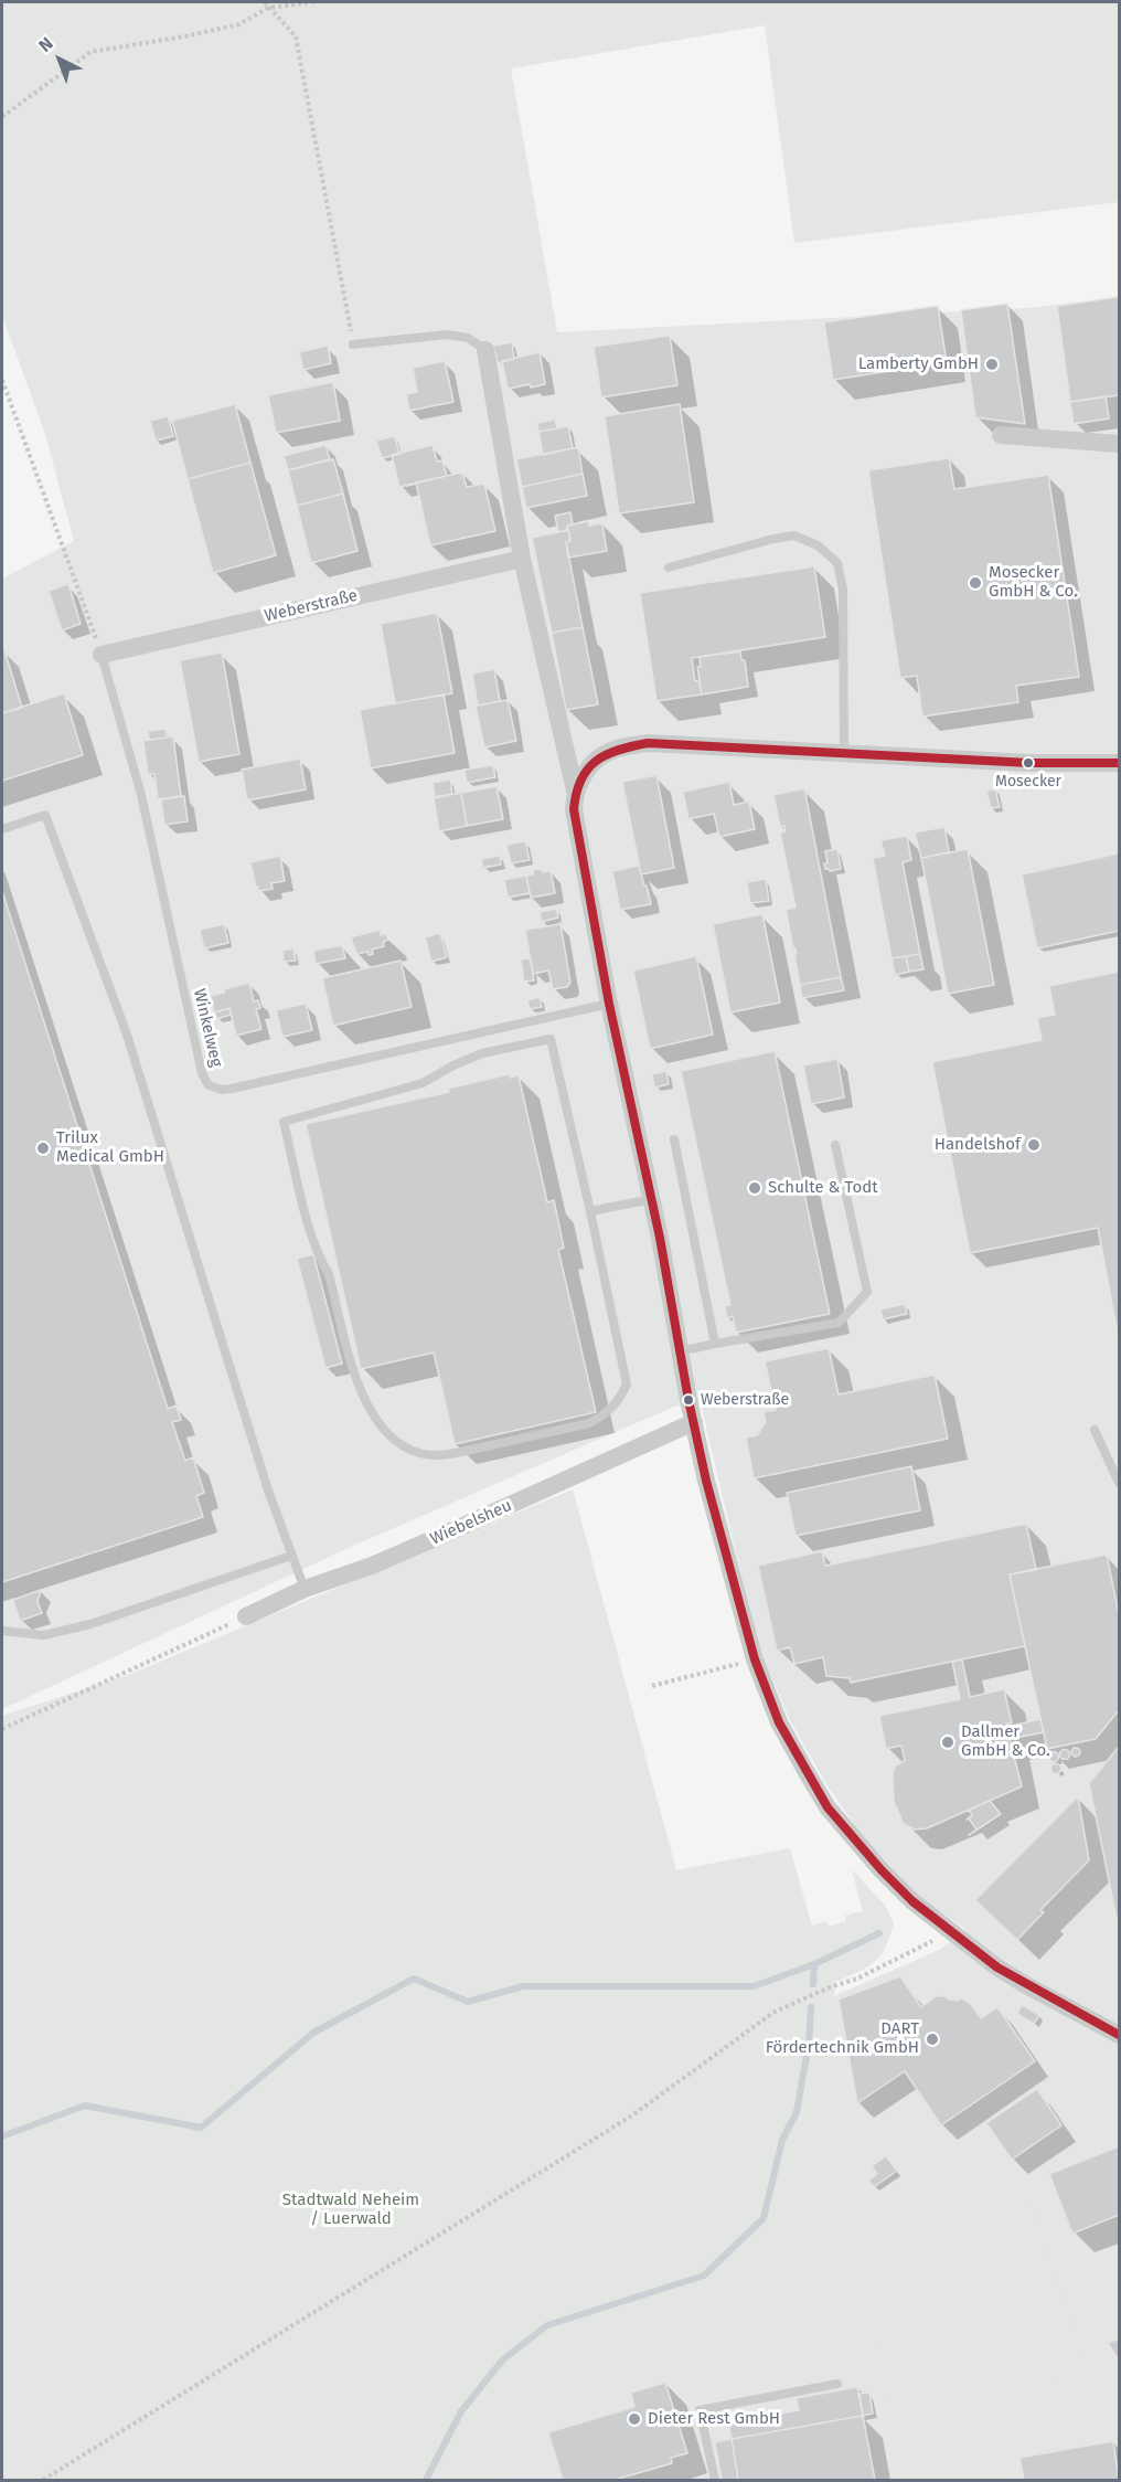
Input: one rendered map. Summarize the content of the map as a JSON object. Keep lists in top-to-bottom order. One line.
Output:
{"streets":{"street":["Weberstraße","Wiebelsheu"],"lane":["Winkelweg"]},"crossings":[["Weberstraße","Winkelweg"]],"parks":["Stadtwald Neheim / Luerwald"],"places":["Lamberty GmbH","Mosecker GmbH & Co.","Mosecker","Handelshof","Trilux Medical GmbH","Schulte & Todt","Weberstraße","Dallmer GmbH & Co.","DART Fördertechnik GmbH","Dieter Rest GmbH"],"north":"top left"}
